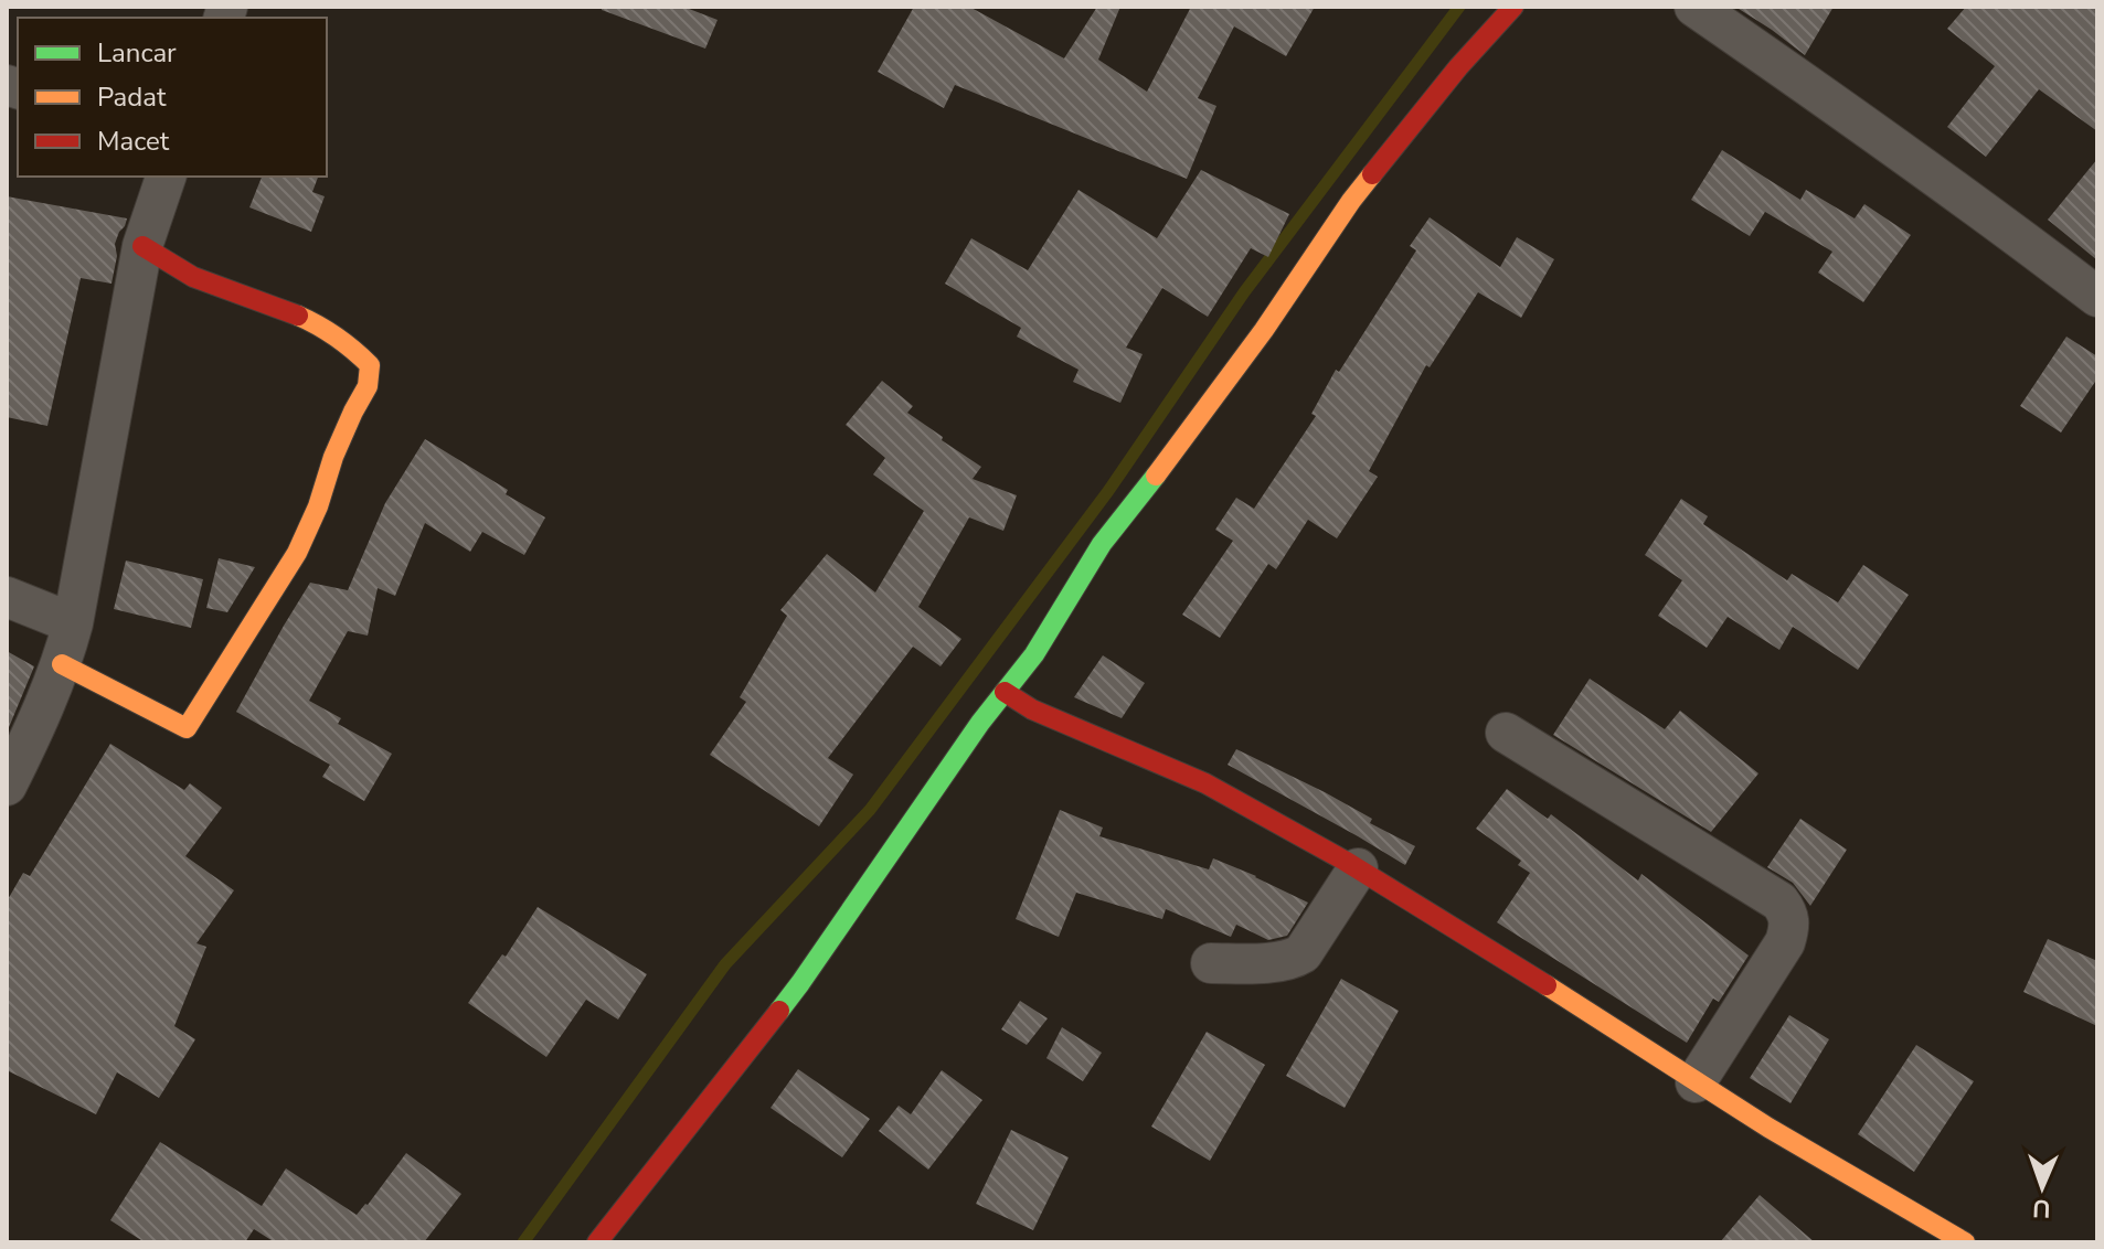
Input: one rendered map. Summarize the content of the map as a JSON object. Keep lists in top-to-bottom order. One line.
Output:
{"legend":["Lancar","Padat","Macet"],"north":"bottom"}
